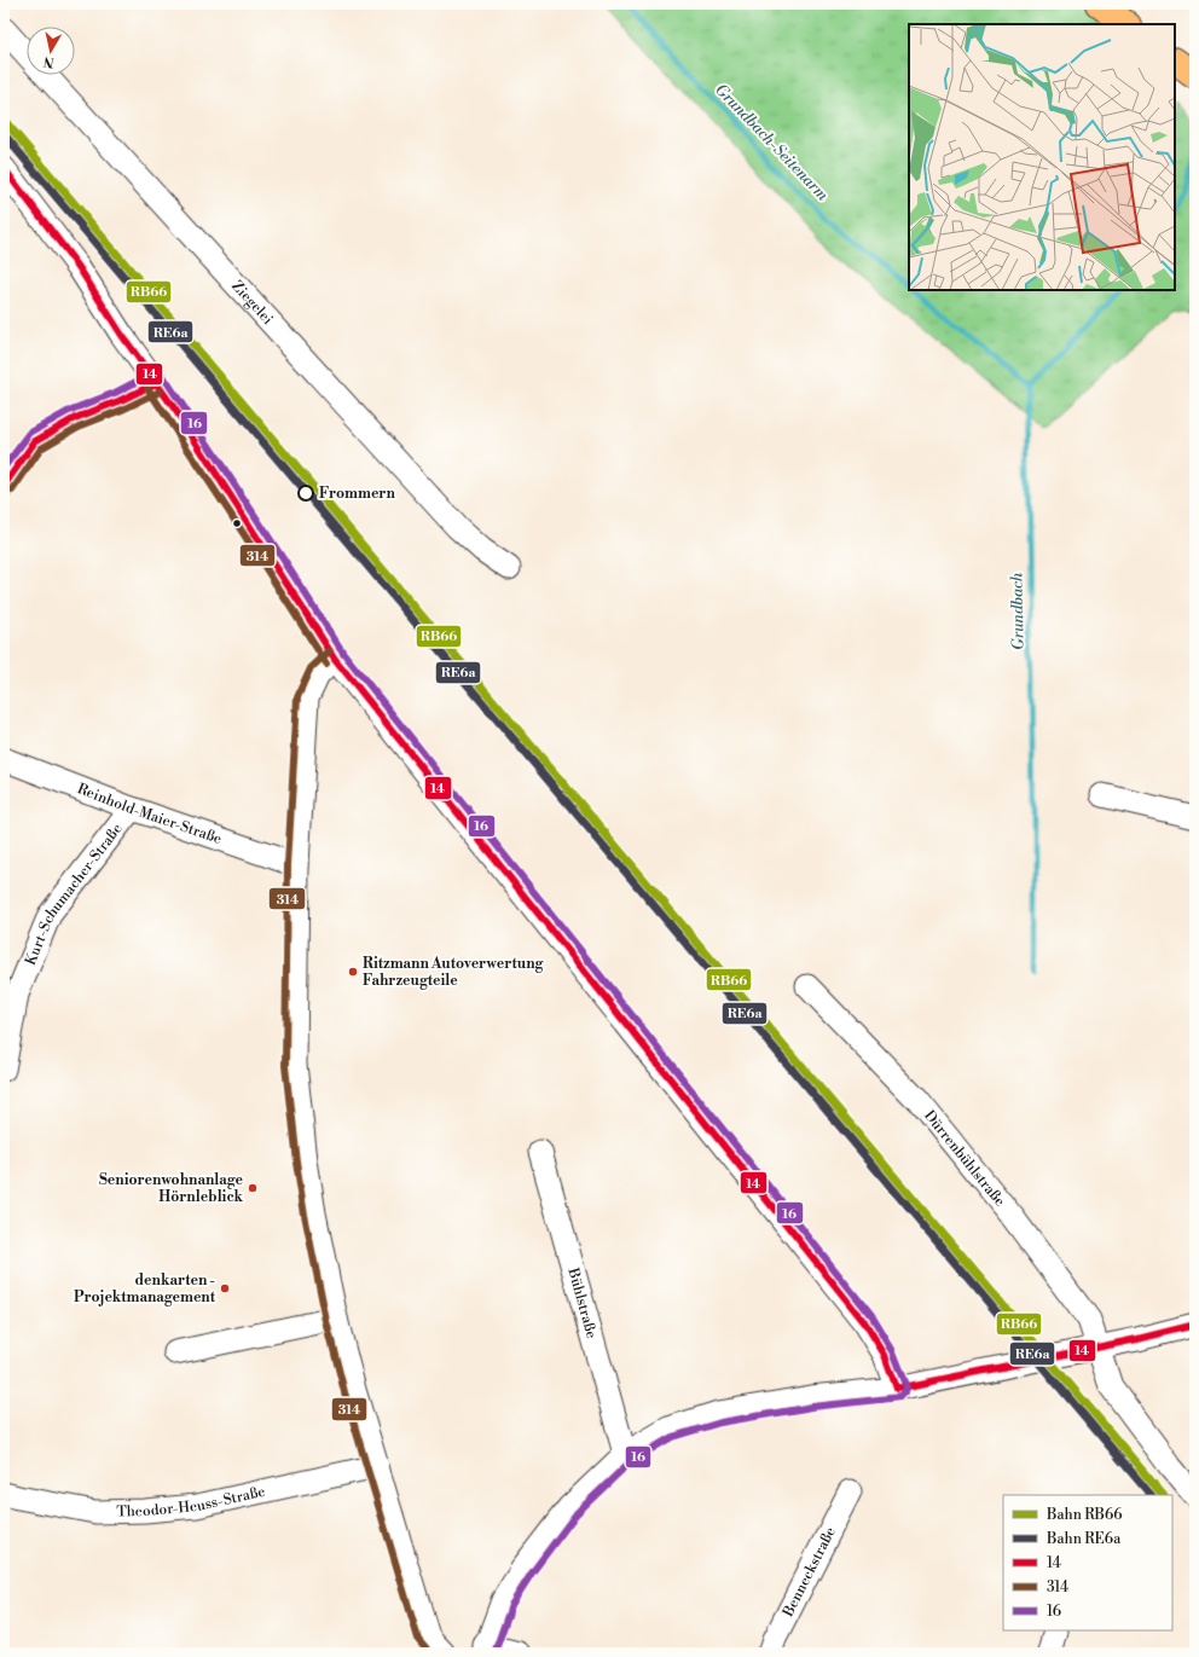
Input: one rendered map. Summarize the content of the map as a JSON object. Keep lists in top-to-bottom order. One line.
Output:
{"streets":{"street":["Ziegelei","Reinhold-Maier-Straße","Kurt-Schumacher-Straße","Dürrenbühlstraße","Bühlstraße","Theodor-Heuss-Straße","Benneckstraße"]},"crossings":[["Reinhold-Maier-Straße","Kurt-Schumacher-Straße"]],"water":["Grundbach-Seitenarm","Grundbach"],"places":["Frommern","Ritzmann Autoverwertung Fahrzeugteile","Seniorenwohnanlage Hörnleblick","denkarten - Projektmanagement"],"lines":["rail line RB66","rail line RE6a","transit line 14","transit line 16","transit line 314"],"legend":["Bahn RB66","Bahn RE6a","14","314","16"],"north":"bottom"}
